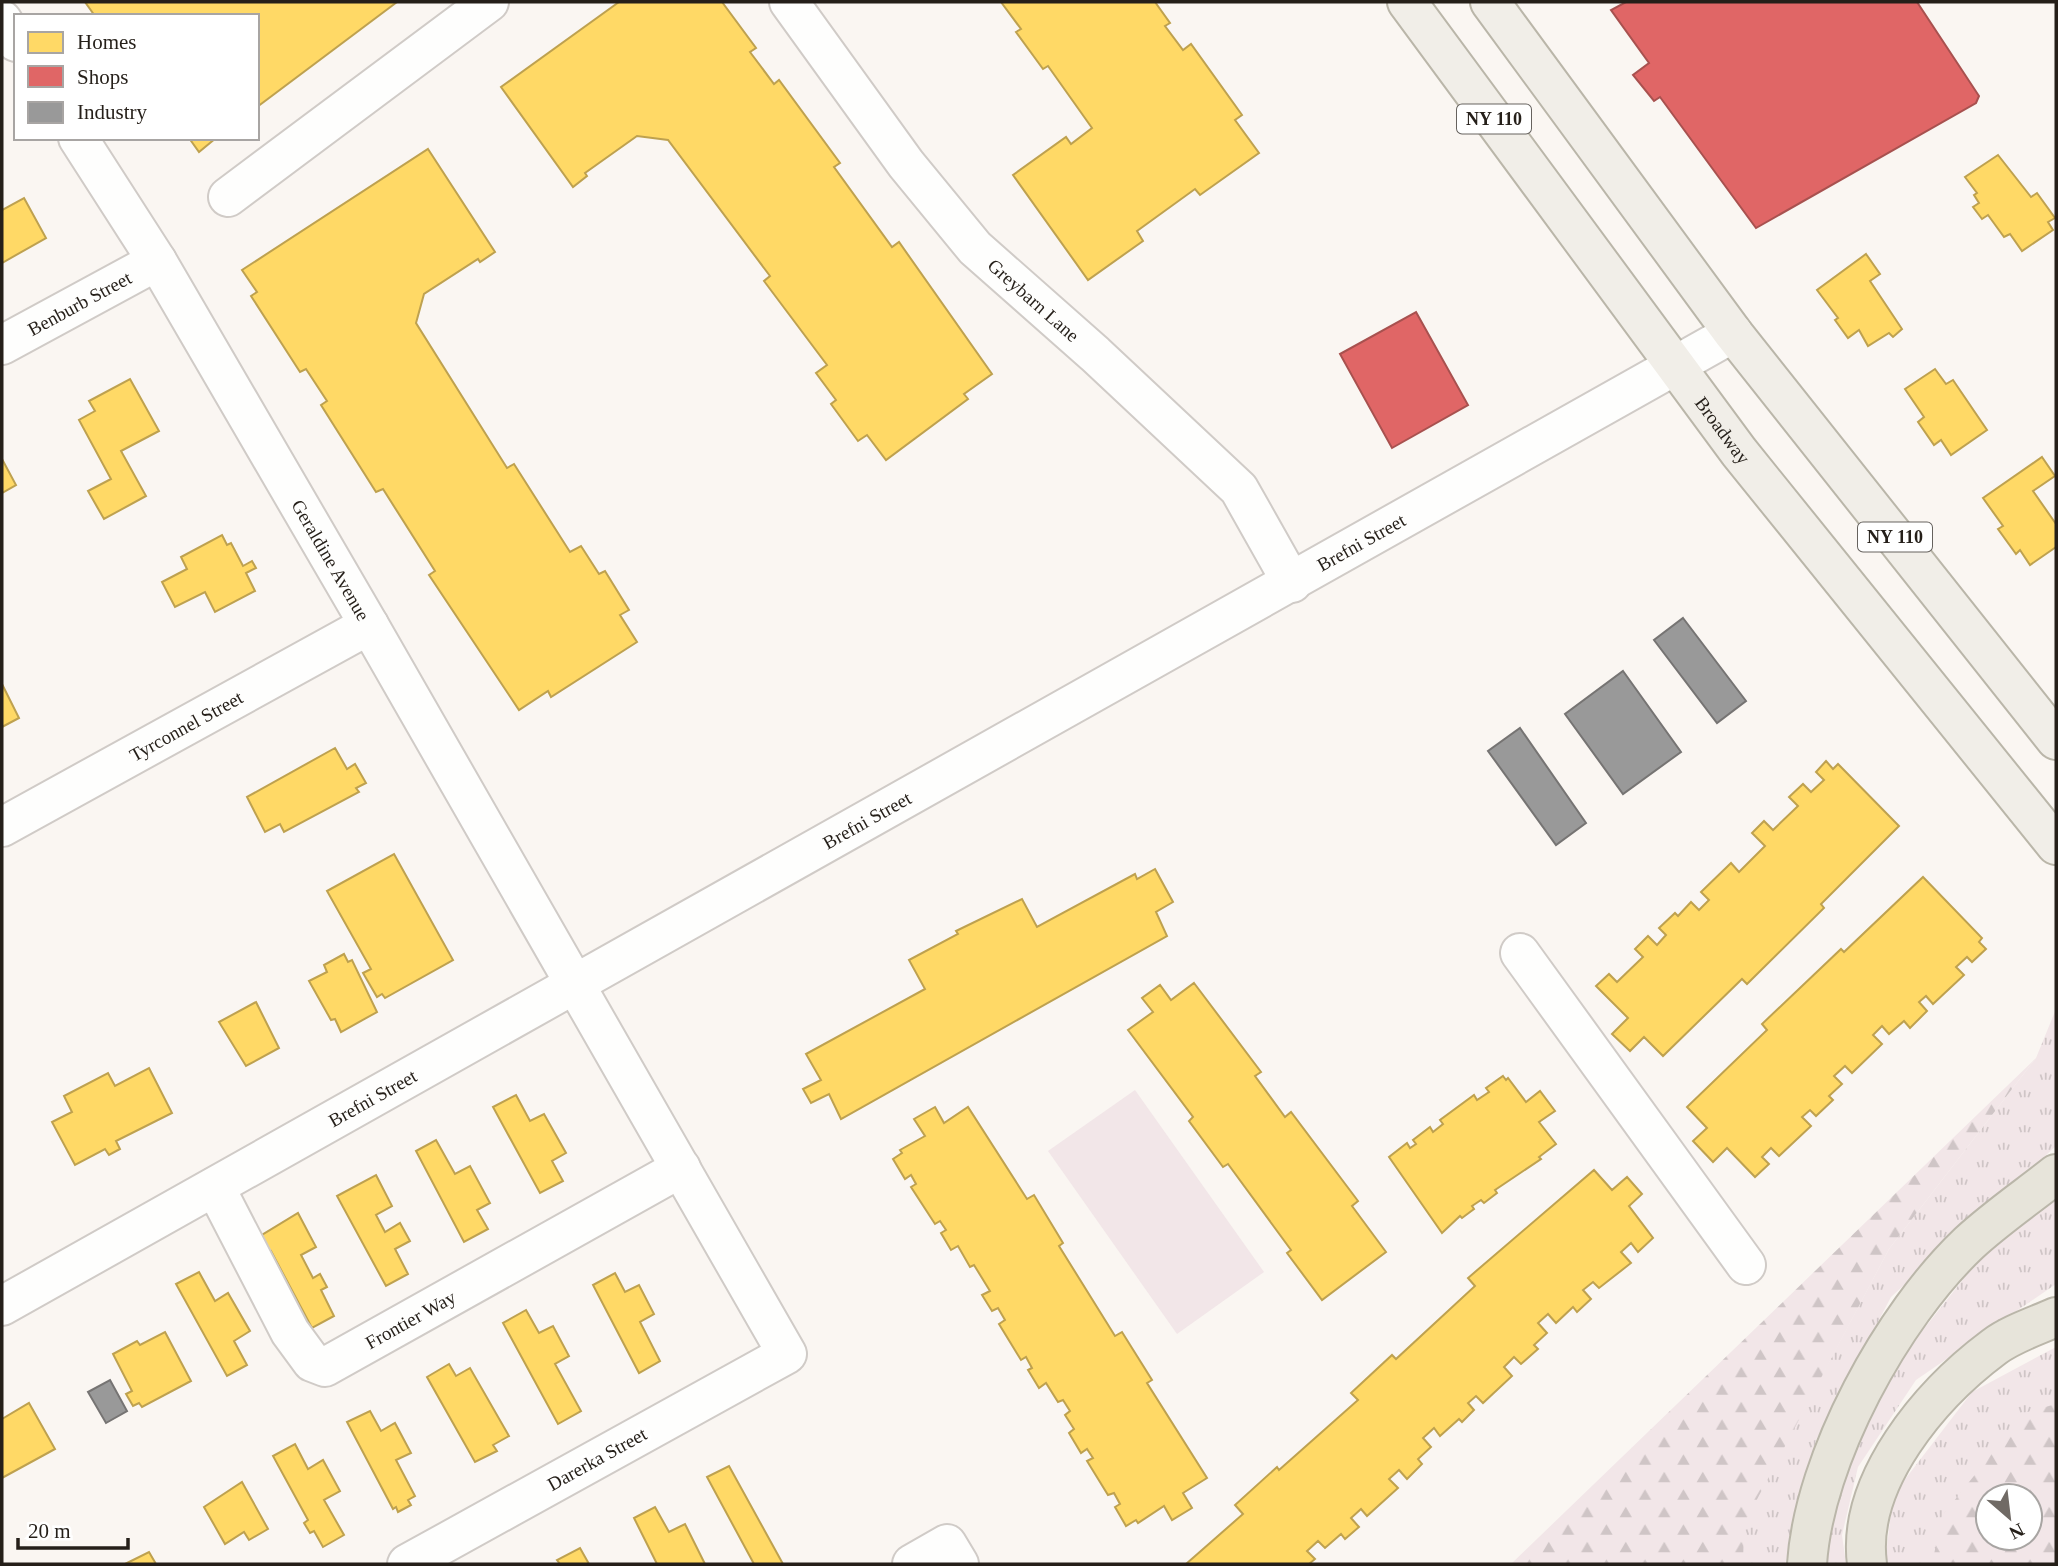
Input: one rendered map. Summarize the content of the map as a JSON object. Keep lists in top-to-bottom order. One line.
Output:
{"streets":{"main road":["NY 110","Broadway"],"street":["Greybarn Lane","Benburb Street","Brefni Street","Geraldine Avenue","Tyrconnel Street","Frontier Way","Darerka Street"]},"crossings":[["NY 110","Brefni Street"],["Greybarn Lane","Brefni Street"],["Benburb Street","Geraldine Avenue"],["Broadway","Brefni Street"],["Brefni Street","Geraldine Avenue"],["Brefni Street","Frontier Way"],["Geraldine Avenue","Tyrconnel Street"],["Frontier Way","Darerka Street"]],"legend":["Homes","Shops","Industry"],"scale_bar":"20 m","north":"bottom right"}
